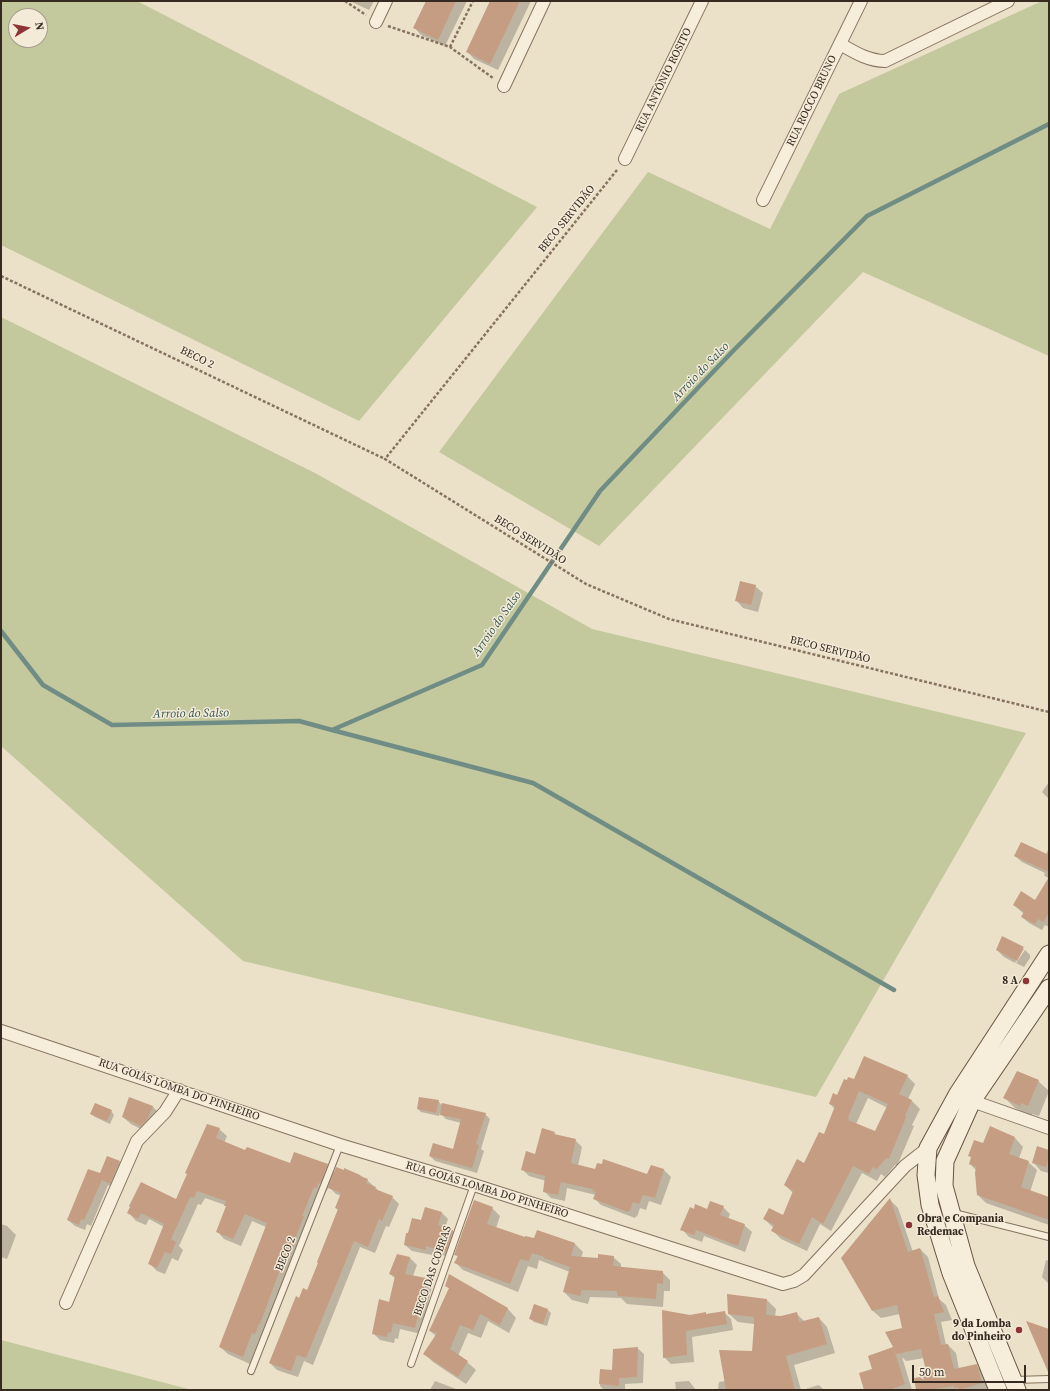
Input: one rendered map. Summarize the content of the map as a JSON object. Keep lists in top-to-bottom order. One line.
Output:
{"streets":{"street":["RUA ANTÔNIO ROSITO","RUA ROCCO BRUNO","RUA GOIÁS LOMBA DO PINHEIRO"],"lane":["BECO 2","BECO DAS COBRAS"],"path":["BECO SERVIDÃO"]},"crossings":[["RUA ANTÔNIO ROSITO","BECO SERVIDÃO"],["BECO SERVIDÃO","BECO 2"],["BECO 2","RUA GOIÁS LOMBA DO PINHEIRO"],["RUA GOIÁS LOMBA DO PINHEIRO","BECO DAS COBRAS"]],"water":["Arroio do Salso"],"places":["8 A","Obra e Compania Redemac","9 da Lomba do Pinheiro"],"scale_bar":"50 m","north":"right"}
